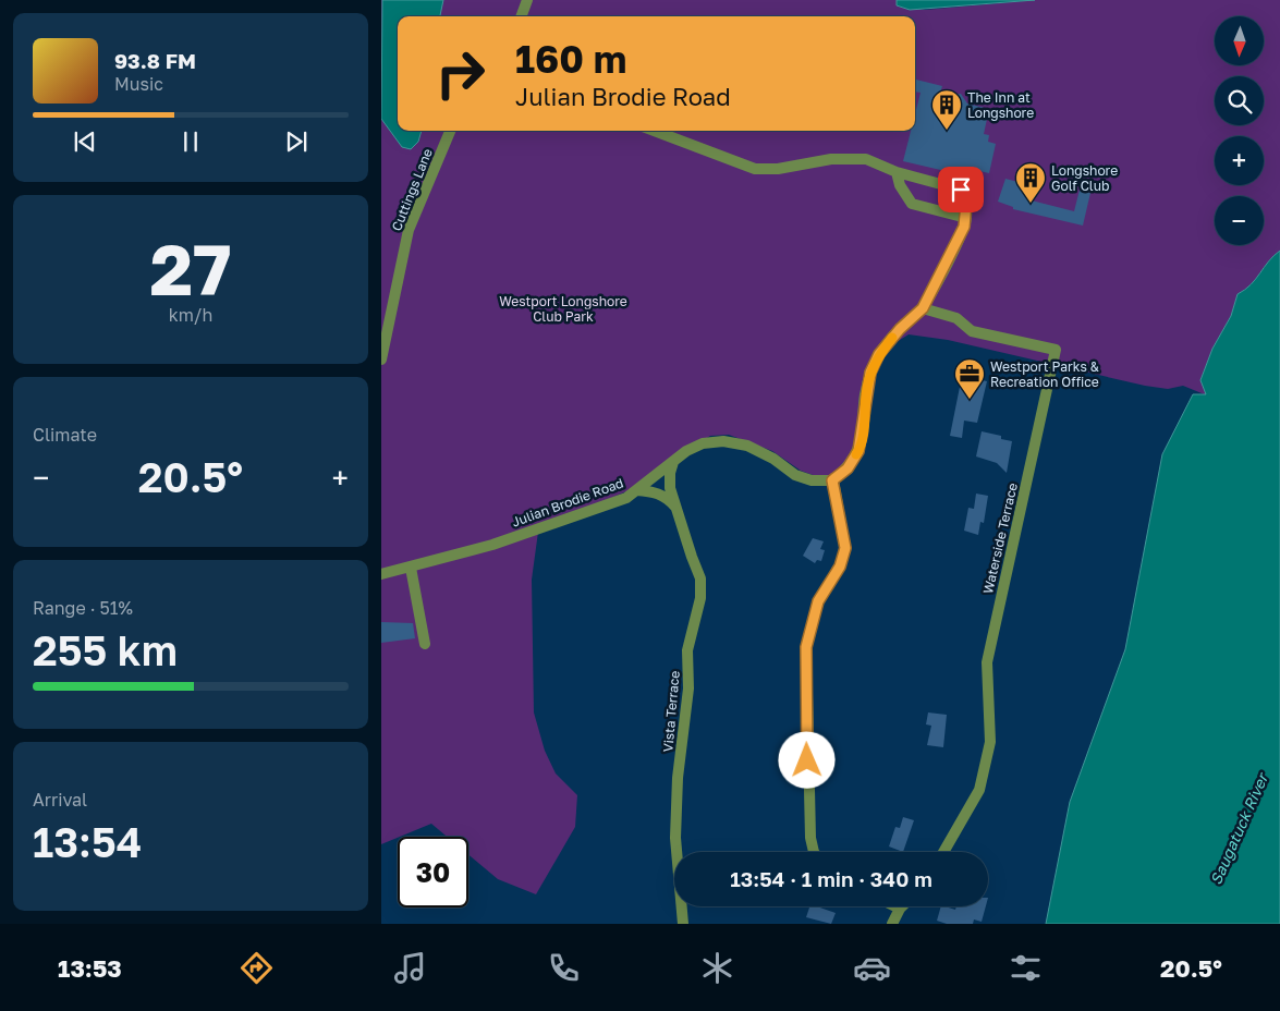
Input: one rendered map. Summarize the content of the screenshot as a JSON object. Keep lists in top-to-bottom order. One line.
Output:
{"streets":{"street":["Cuttings Lane","Julian Brodie Road","Waterside Terrace","Vista Terrace"]},"crossings":[["Julian Brodie Road","Vista Terrace"]],"water":["Saugatuck River"],"parks":["Westport Longshore Club Park"],"places":{"building":["The Inn at Longshore","Longshore Golf Club"],"office":["Westport Parks & Recreation Office"]},"north":"bottom","page":{"map_buttons":["+","−"],"turn":["160 m","Julian Brodie Road"],"song":["93.8 FM","Music"],"tile":[["27","km/h"],"Climate",["Range · 51%","255 km"],["Arrival","13:54"]],"heat":["−","20.5°","+"],"limit":"30","trip":"13:54 · 1 min · 340 m","tabs":["13:53","20.5°"]}}
